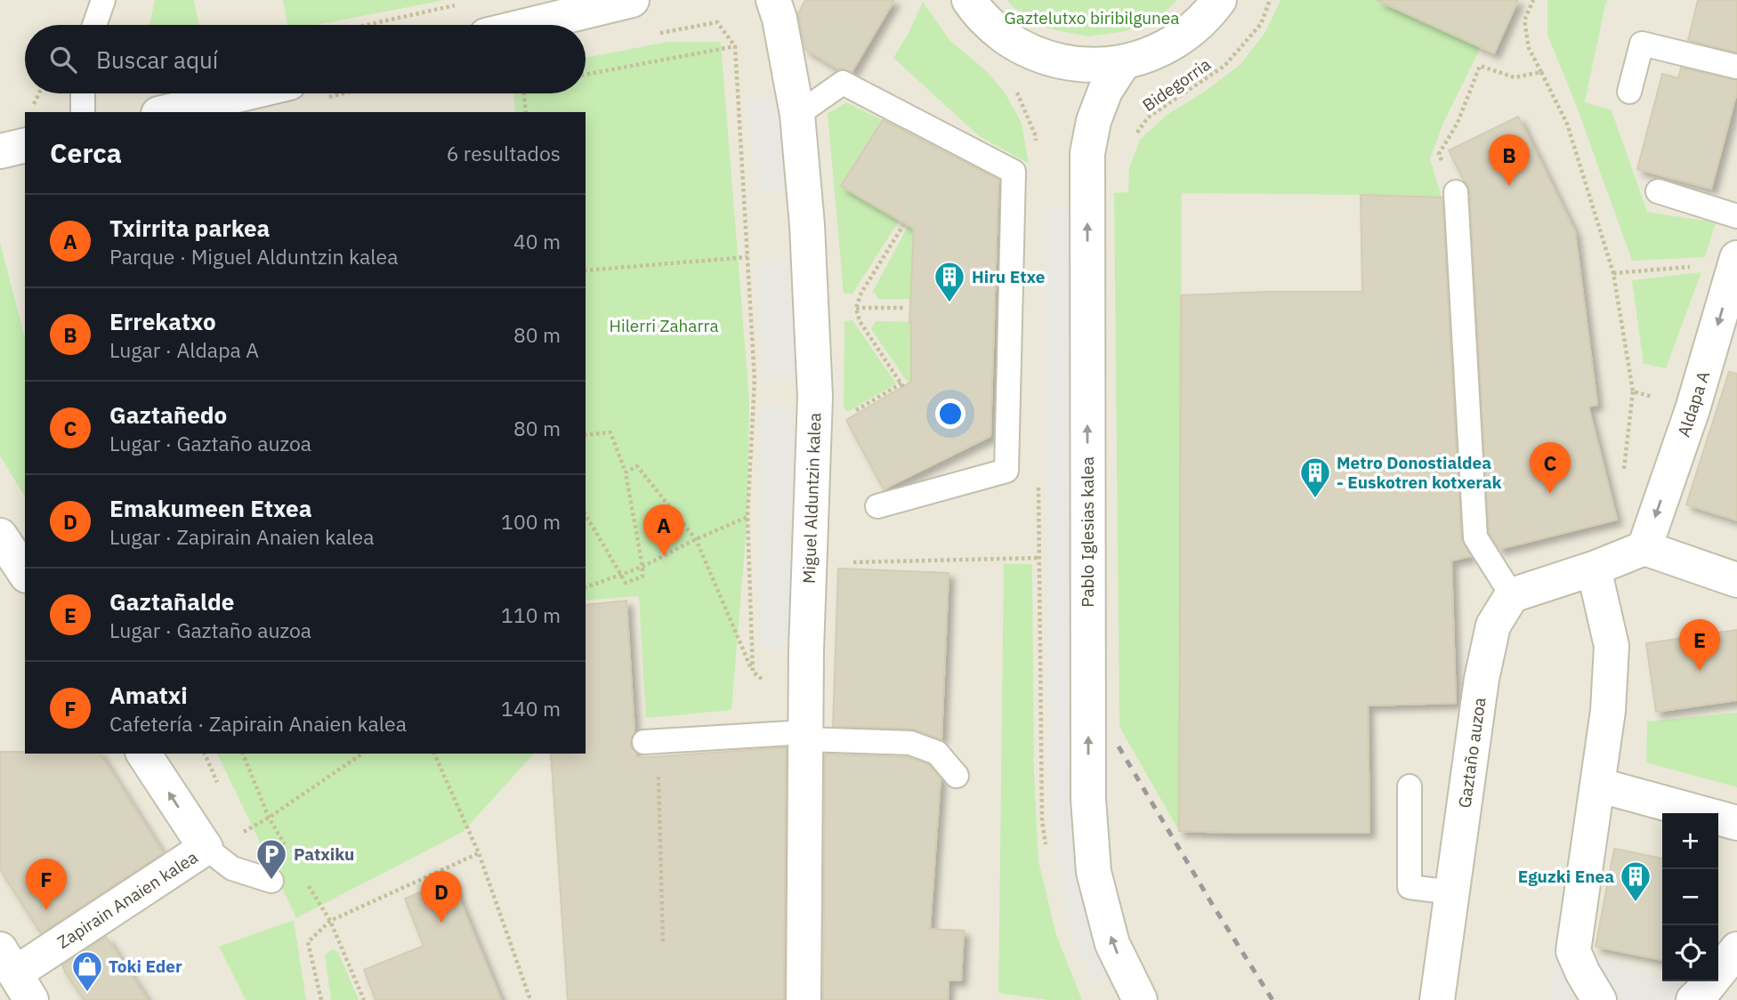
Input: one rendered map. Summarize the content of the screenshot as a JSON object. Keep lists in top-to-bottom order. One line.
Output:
{"streets":{"street":["Aldapa A","Miguel Alduntzin kalea","Pablo Iglesias kalea","Gaztaño auzoa","Zapirain Anaien kalea"],"path":["Bidegorria"]},"one_way":["Aldapa A","Pablo Iglesias kalea"],"parks":["Gaztelutxo biribilgunea","Hilerri Zaharra"],"places":{"building":["Hiru Etxe","Metro Donostialdea - Euskotren kotxerak","Eguzki Enea"],"parking":["Patxiku"],"shop":["Toki Eder"]},"page":{"search":"Buscar aquí","heading":["Cerca","6 resultados"],"pins":["B","C","A","E","F","D"],"list":[{"mark":"A","name":"Txirrita parkea","note":"Parque · Miguel Alduntzin kalea","value":"40 m"},{"mark":"B","name":"Errekatxo","note":"Lugar · Aldapa A","value":"80 m"},{"mark":"C","name":"Gaztañedo","note":"Lugar · Gaztaño auzoa","value":"80 m"},{"mark":"D","name":"Emakumeen Etxea","note":"Lugar · Zapirain Anaien kalea","value":"100 m"},{"mark":"E","name":"Gaztañalde","note":"Lugar · Gaztaño auzoa","value":"110 m"},{"mark":"F","name":"Amatxi","note":"Cafetería · Zapirain Anaien kalea","value":"140 m"}],"map_buttons":["+","−"]}}
